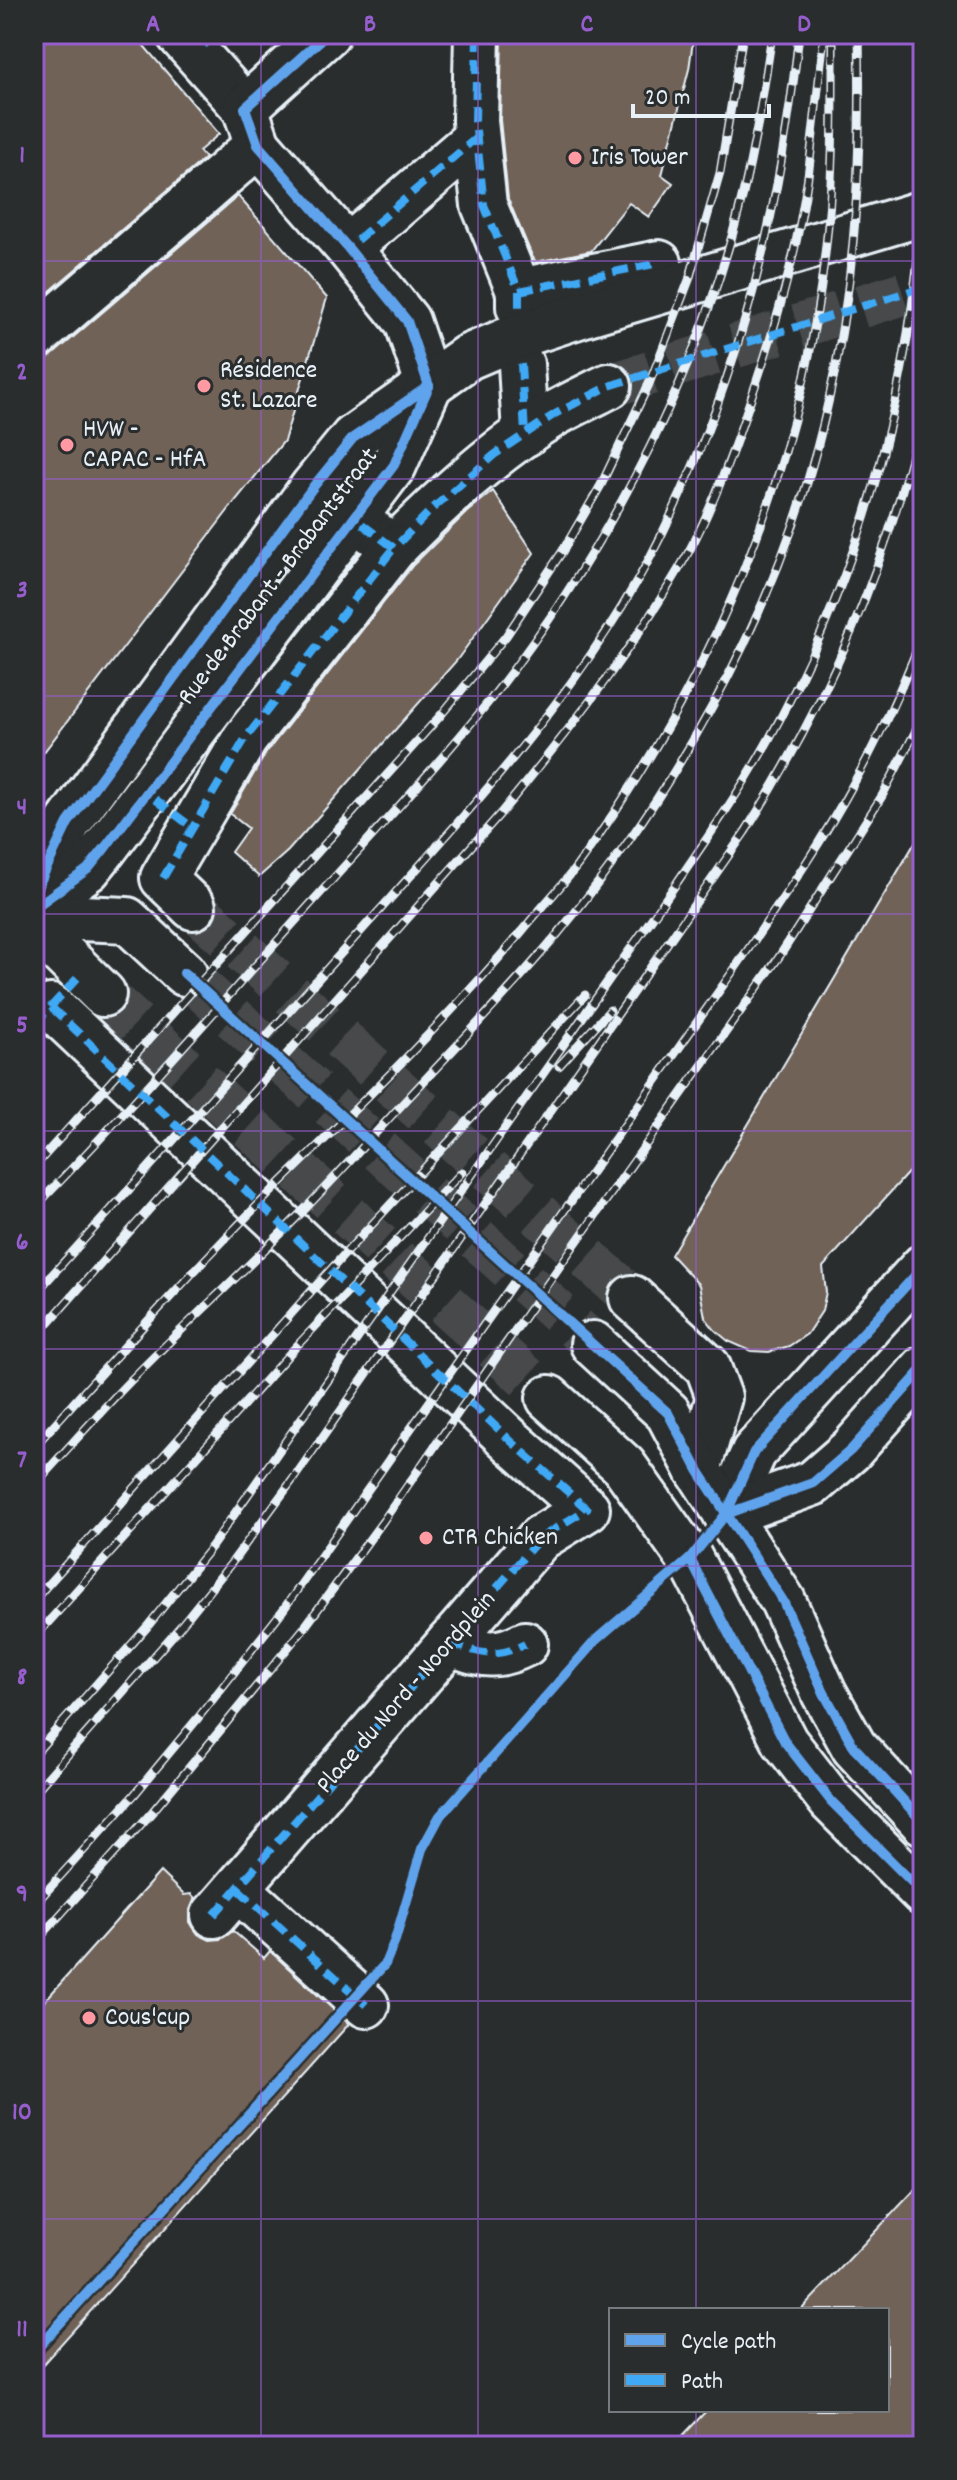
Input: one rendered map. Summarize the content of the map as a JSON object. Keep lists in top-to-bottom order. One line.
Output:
{"streets":{"street":["Rue de Brabant - Brabantstraat","Place du Nord - Noordplein"]},"places":["Iris Tower","Résidence St. Lazare","HVW - CAPAC - HfA","CTR Chicken","Cous'cup"],"legend":["Cycle path","Path"],"scale_bar":"20 m","grid":{"columns":["A","B","C","D"],"rows":["1","2","3","4","5","6","7","8","9","10","11"]}}
